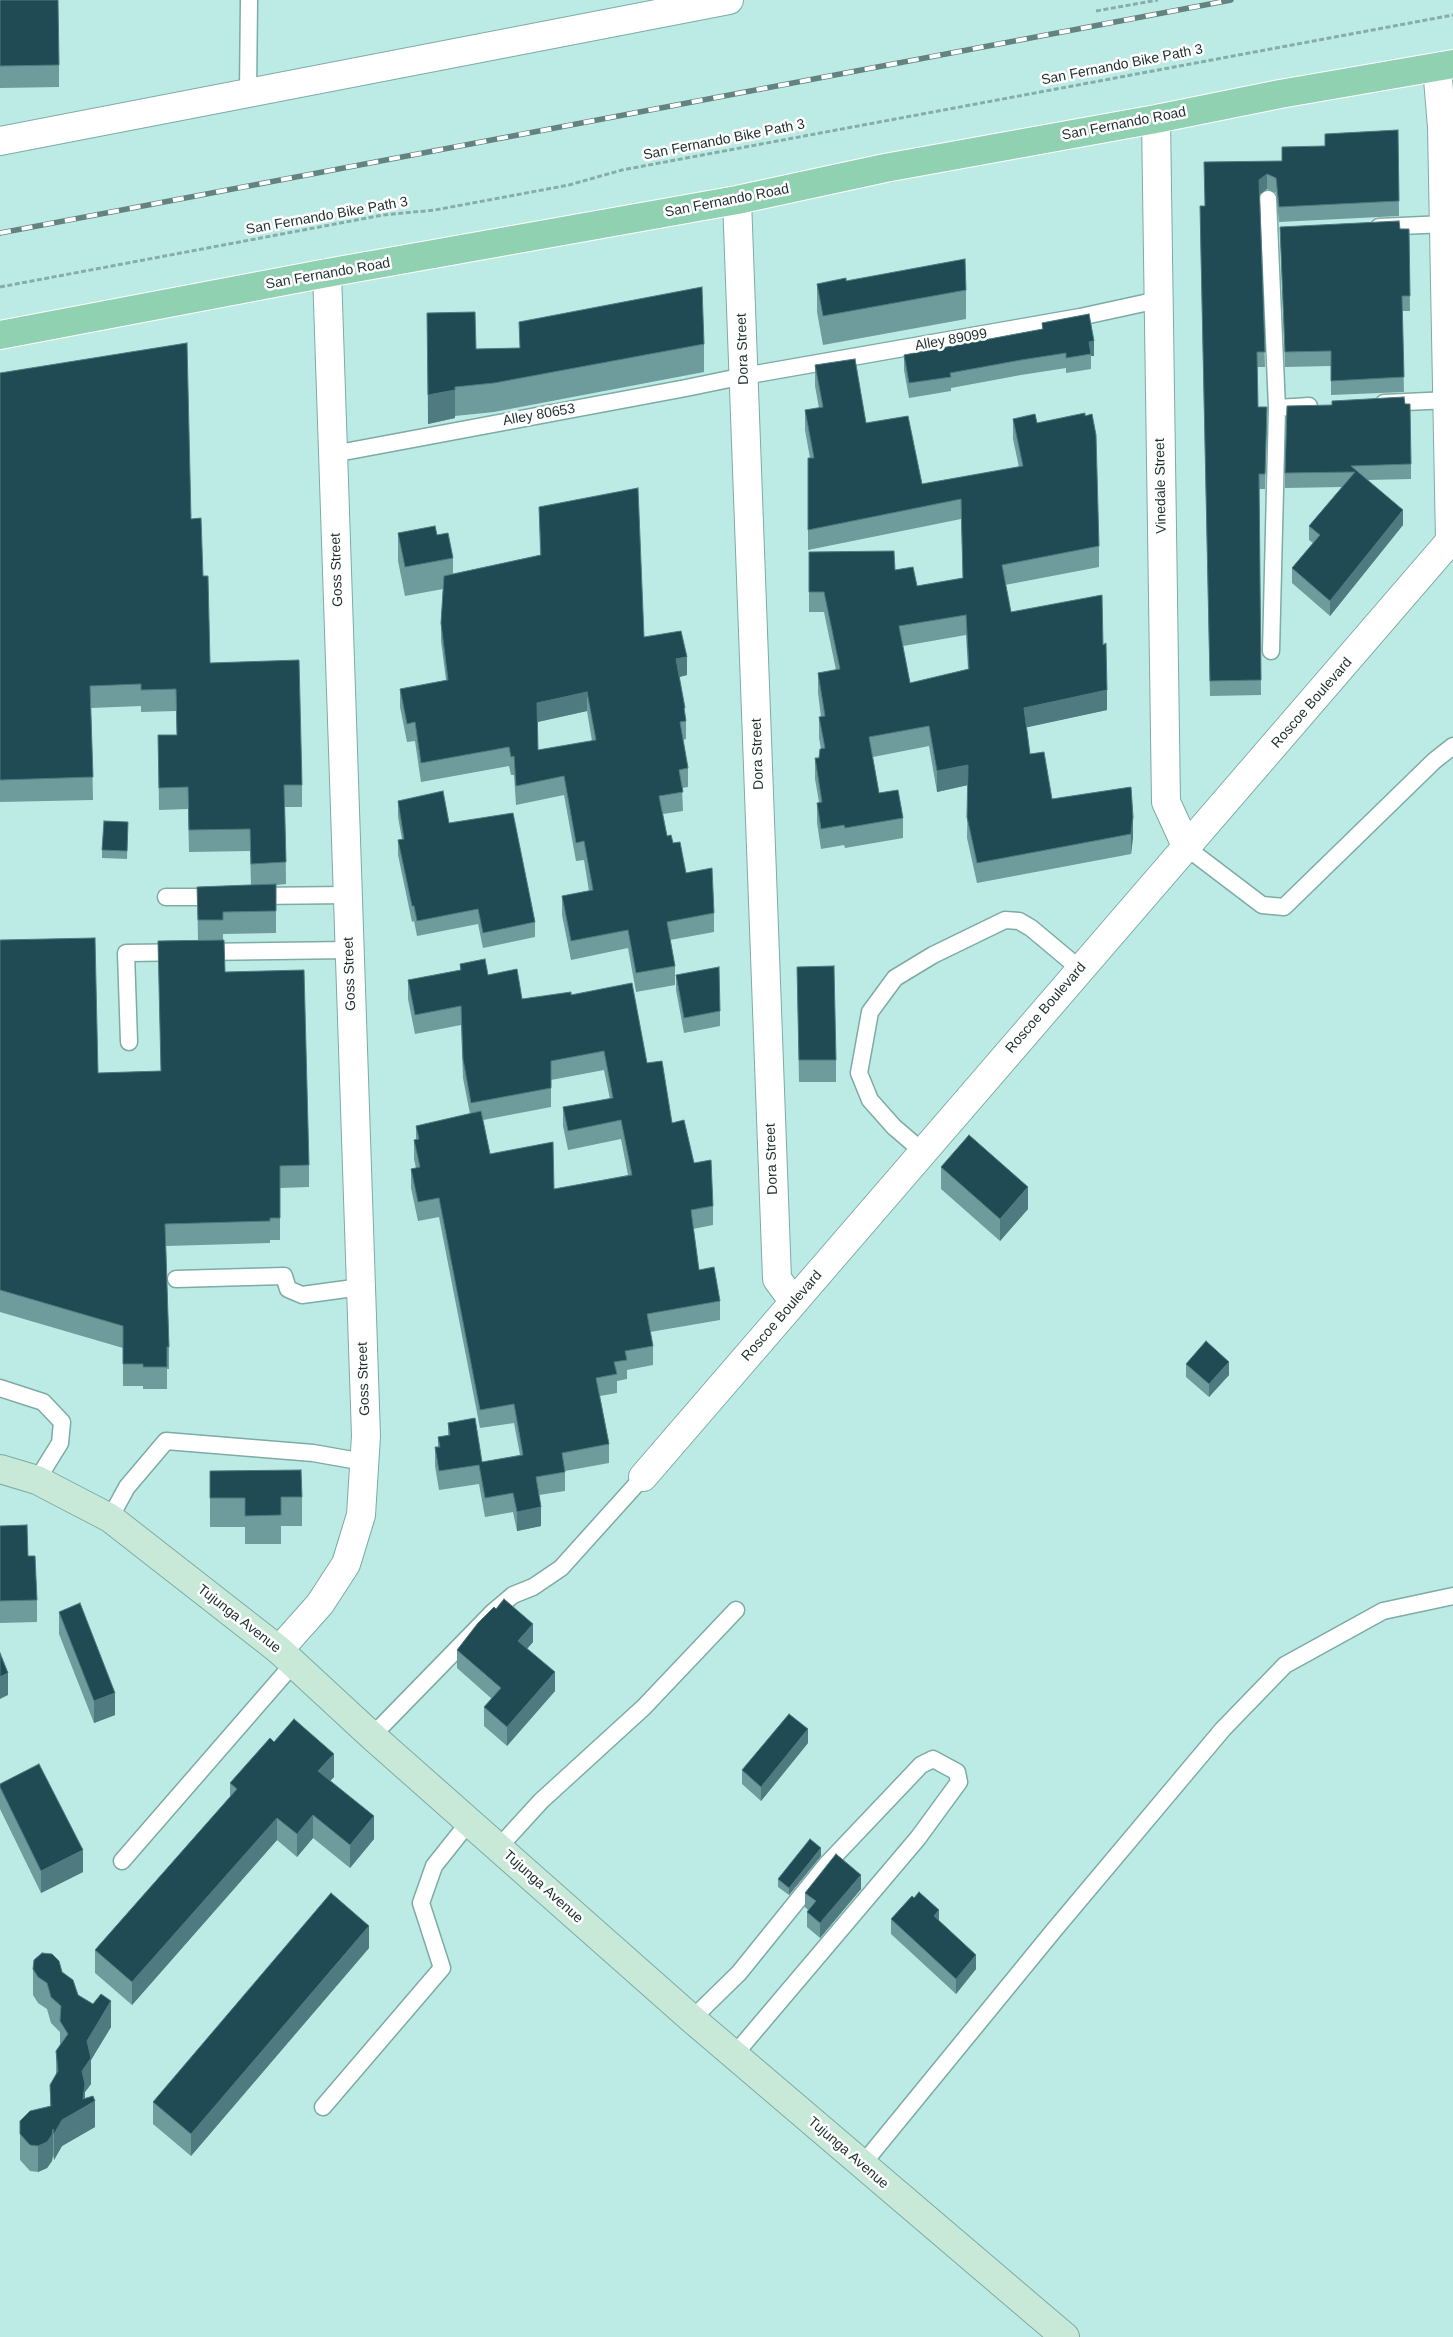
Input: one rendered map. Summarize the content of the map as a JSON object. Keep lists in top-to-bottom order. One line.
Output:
{"streets":{"main road":["San Fernando Road"],"street":["Dora Street","Vinedale Street","Goss Street","Roscoe Boulevard","Tujunga Avenue"],"lane":["Alley 89099","Alley 80653"],"path":["San Fernando Bike Path 3"]},"crossings":[["San Fernando Road","Dora Street"],["San Fernando Road","Vinedale Street"],["San Fernando Road","Goss Street"],["Alley 89099","Dora Street"],["Alley 89099","Alley 80653"],["Alley 89099","Vinedale Street"],["Dora Street","Alley 80653"],["Dora Street","Roscoe Boulevard"],["Alley 80653","Goss Street"],["Vinedale Street","Roscoe Boulevard"],["Goss Street","Tujunga Avenue"]]}
